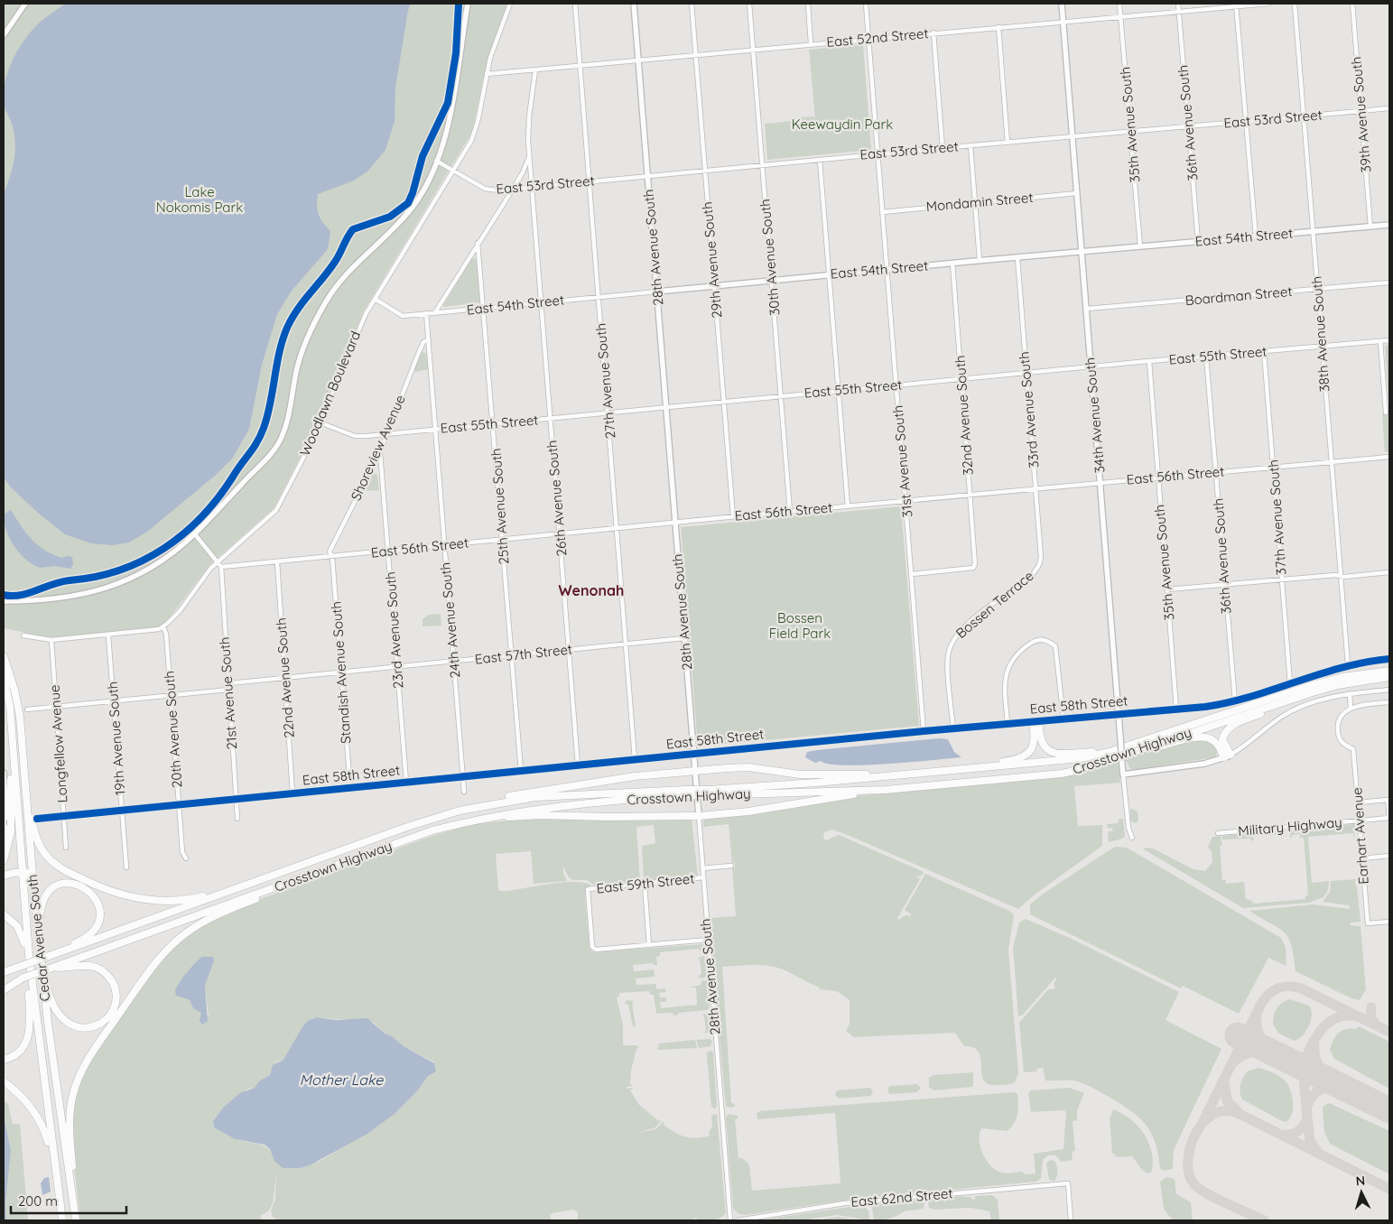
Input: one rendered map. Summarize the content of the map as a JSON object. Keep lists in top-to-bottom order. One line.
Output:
{"streets":{"highway":["Crosstown Highway","Cedar Avenue South"],"street":["East 52nd Street","39th Avenue South","East 53rd Street","36th Avenue South","35th Avenue South","Mondamin Street","East 54th Street","28th Avenue South","30th Avenue South","29th Avenue South","Boardman Street","38th Avenue South","East 55th Street","27th Avenue South","Woodlawn Boulevard","33rd Avenue South","32nd Avenue South","34th Avenue South","Shoreview Avenue","31st Avenue South","East 56th Street","26th Avenue South","25th Avenue South","37th Avenue South","Bossen Terrace","24th Avenue South","23rd Avenue South","East 57th Street","Standish Avenue South","22nd Avenue South","21st Avenue South","East 58th Street","20th Avenue South","19th Avenue South","Longfellow Avenue","Military Highway","Earhart Avenue","East 59th Street","East 62nd Street"]},"crossings":[["East 52nd Street","36th Avenue South"],["East 52nd Street","35th Avenue South"],["East 52nd Street","28th Avenue South"],["East 52nd Street","30th Avenue South"],["East 52nd Street","29th Avenue South"],["East 52nd Street","27th Avenue South"],["East 52nd Street","Woodlawn Boulevard"],["East 52nd Street","34th Avenue South"],["East 52nd Street","31st Avenue South"],["East 52nd Street","26th Avenue South"],["39th Avenue South","East 53rd Street"],["39th Avenue South","East 54th Street"],["East 53rd Street","36th Avenue South"],["East 53rd Street","35th Avenue South"],["East 53rd Street","28th Avenue South"],["East 53rd Street","30th Avenue South"],["East 53rd Street","29th Avenue South"],["East 53rd Street","38th Avenue South"],["East 53rd Street","27th Avenue South"],["East 53rd Street","Woodlawn Boulevard"],["East 53rd Street","34th Avenue South"],["East 53rd Street","31st Avenue South"],["East 53rd Street","26th Avenue South"],["36th Avenue South","East 54th Street"],["36th Avenue South","East 55th Street"],["36th Avenue South","East 56th Street"],["36th Avenue South","East 58th Street"],["35th Avenue South","East 54th Street"],["35th Avenue South","East 55th Street"],["35th Avenue South","East 56th Street"],["35th Avenue South","East 58th Street"],["Mondamin Street","34th Avenue South"],["Mondamin Street","31st Avenue South"],["East 54th Street","28th Avenue South"],["East 54th Street","30th Avenue South"],["East 54th Street","29th Avenue South"],["East 54th Street","38th Avenue South"],["East 54th Street","27th Avenue South"],["East 54th Street","Woodlawn Boulevard"],["East 54th Street","33rd Avenue South"],["East 54th Street","32nd Avenue South"],["East 54th Street","34th Avenue South"],["East 54th Street","31st Avenue South"],["East 54th Street","26th Avenue South"],["East 54th Street","25th Avenue South"],["East 54th Street","24th Avenue South"],["28th Avenue South","East 55th Street"],["28th Avenue South","East 56th Street"],["28th Avenue South","East 57th Street"],["28th Avenue South","East 58th Street"],["28th Avenue South","East 59th Street"],["30th Avenue South","East 55th Street"],["30th Avenue South","East 56th Street"],["29th Avenue South","East 55th Street"],["29th Avenue South","East 56th Street"],["Boardman Street","38th Avenue South"],["Boardman Street","34th Avenue South"],["38th Avenue South","East 55th Street"],["38th Avenue South","East 56th Street"],["38th Avenue South","East 58th Street"],["East 55th Street","27th Avenue South"],["East 55th Street","Woodlawn Boulevard"],["East 55th Street","33rd Avenue South"],["East 55th Street","32nd Avenue South"],["East 55th Street","34th Avenue South"],["East 55th Street","Shoreview Avenue"],["East 55th Street","31st Avenue South"],["East 55th Street","26th Avenue South"],["East 55th Street","25th Avenue South"],["East 55th Street","37th Avenue South"],["East 55th Street","24th Avenue South"],["27th Avenue South","East 56th Street"],["27th Avenue South","East 57th Street"],["27th Avenue South","East 58th Street"],["Woodlawn Boulevard","East 56th Street"],["Woodlawn Boulevard","21st Avenue South"],["Woodlawn Boulevard","20th Avenue South"],["33rd Avenue South","East 56th Street"],["33rd Avenue South","Bossen Terrace"],["32nd Avenue South","31st Avenue South"],["32nd Avenue South","East 56th Street"],["34th Avenue South","East 56th Street"],["34th Avenue South","East 58th Street"],["Shoreview Avenue","East 56th Street"],["Shoreview Avenue","24th Avenue South"],["Shoreview Avenue","23rd Avenue South"],["Shoreview Avenue","Standish Avenue South"],["31st Avenue South","East 56th Street"],["31st Avenue South","East 58th Street"],["East 56th Street","26th Avenue South"],["East 56th Street","25th Avenue South"],["East 56th Street","37th Avenue South"],["East 56th Street","24th Avenue South"],["East 56th Street","23rd Avenue South"],["East 56th Street","Standish Avenue South"],["East 56th Street","22nd Avenue South"],["East 56th Street","21st Avenue South"],["26th Avenue South","East 57th Street"],["26th Avenue South","East 58th Street"],["25th Avenue South","East 57th Street"],["25th Avenue South","East 58th Street"],["37th Avenue South","East 58th Street"],["Bossen Terrace","East 58th Street"],["24th Avenue South","East 57th Street"],["24th Avenue South","East 58th Street"],["23rd Avenue South","East 57th Street"],["23rd Avenue South","East 58th Street"],["East 57th Street","Standish Avenue South"],["East 57th Street","22nd Avenue South"],["East 57th Street","21st Avenue South"],["Standish Avenue South","East 58th Street"],["22nd Avenue South","East 58th Street"],["21st Avenue South","East 58th Street"],["East 58th Street","20th Avenue South"],["East 58th Street","19th Avenue South"],["East 58th Street","Longfellow Avenue"],["Military Highway","Earhart Avenue"]],"districts":["Wenonah"],"water":["Mother Lake"],"parks":["Keewaydin Park","Lake Nokomis Park","Bossen Field Park"],"scale_bar":"200 m","north":"top"}
